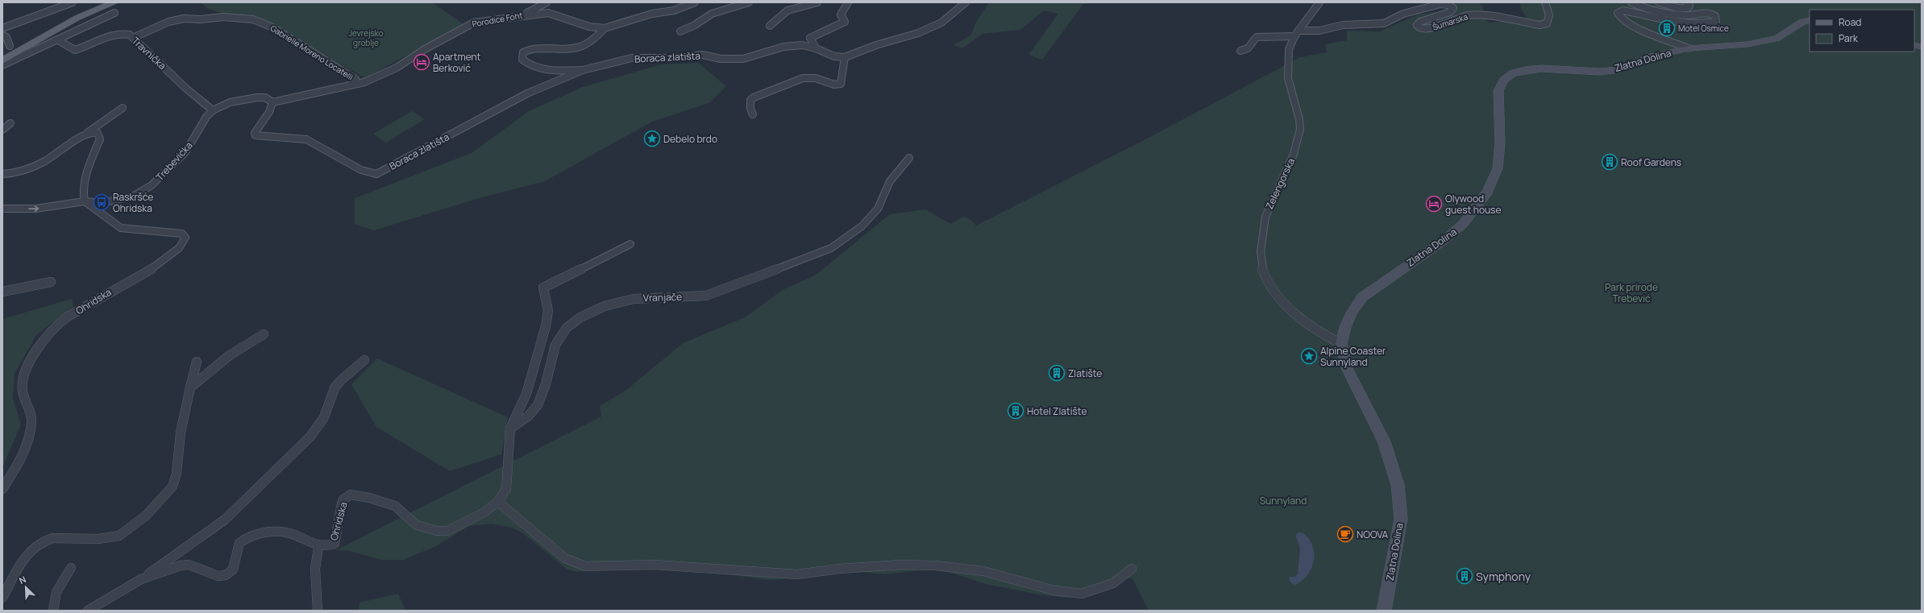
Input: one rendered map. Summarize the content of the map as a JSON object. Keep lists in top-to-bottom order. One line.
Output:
{"streets":{"main road":["Zlatna Dolina"],"street":["Porodice Foht","Šumarska","Gabrielle Moreno Locatelli","Travnička","Boraca zlatišta","Trebevićka","Zelengorska","Vranjače","Ohridska"]},"crossings":[["Porodice Foht","Gabrielle Moreno Locatelli"],["Porodice Foht","Boraca zlatišta"],["Šumarska","Zelengorska"],["Gabrielle Moreno Locatelli","Travnička"],["Travnička","Trebevićka"],["Zlatna Dolina","Zelengorska"],["Trebevićka","Ohridska"]],"parks":["Jevrejsko groblje","Park prirode Trebević","Sunnyland"],"places":{"building":["Motel Osmice","Roof Gardens","Zlatište","Hotel Zlatište","Symphony"],"hotel":["Apartment Berković","Olywood guest house"],"place":["Debelo brdo","Alpine Coaster Sunnyland"],"bus stop":["Raskršće Ohridska"],"cafe":["NOOVA"]},"legend":["Road","Park"],"north":"top left"}
